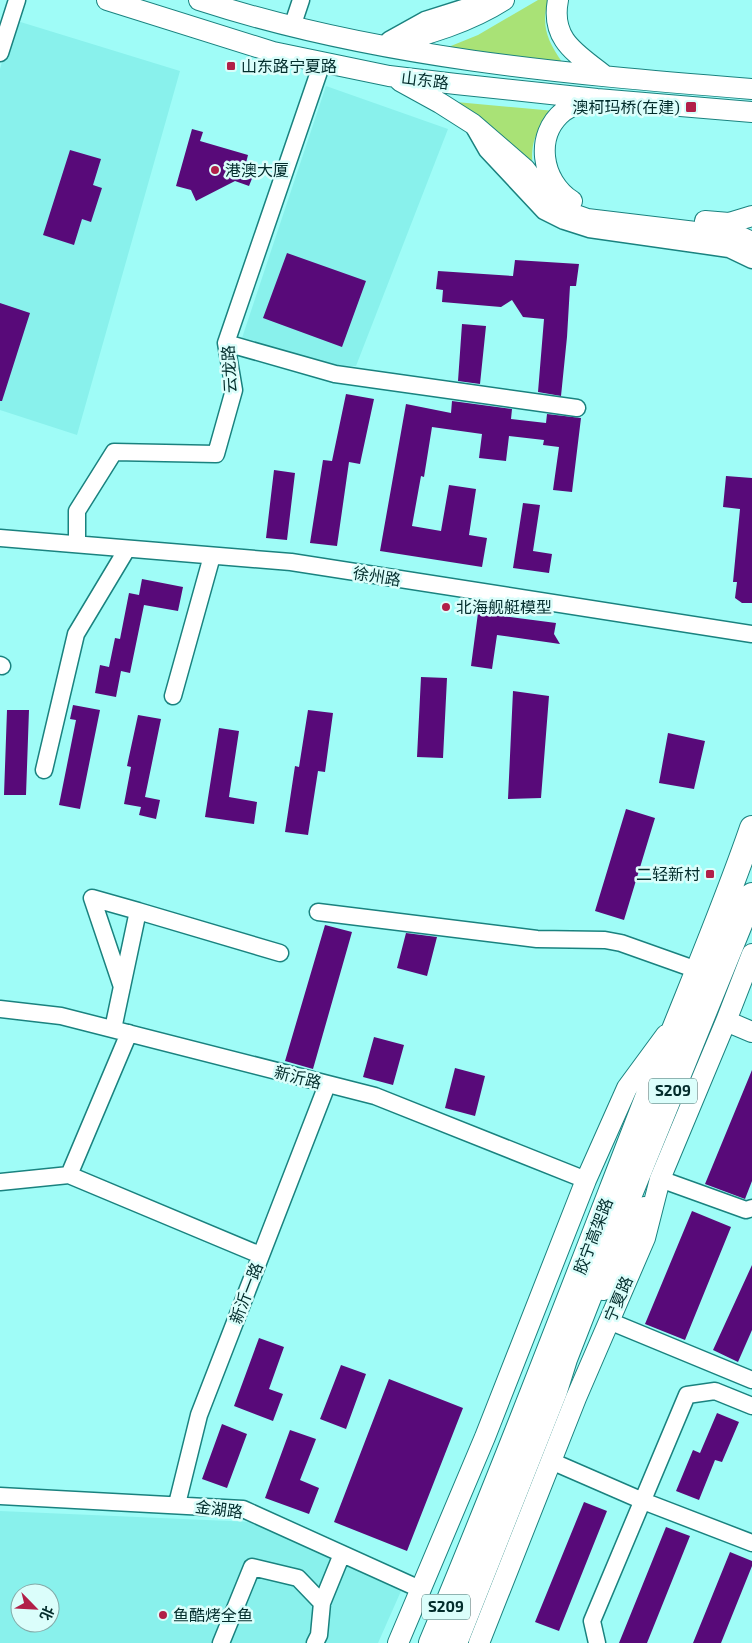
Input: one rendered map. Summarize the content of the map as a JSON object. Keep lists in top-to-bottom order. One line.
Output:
{"streets":{"highway":["S209","胶宁高架路"],"main road":["山东路","宁夏路"],"street":["云龙路","徐州路","新沂路","新沂一路","金湖路"]},"crossings":[["山东路","云龙路"],["云龙路","徐州路"],["新沂路","新沂一路"],["新沂一路","金湖路"]],"places":{"transit":["山东路宁夏路","澳柯玛桥(在建)","二轻新村"],"other":["港澳大厦","北海舰艇模型","鱼酷烤全鱼"]},"north":"bottom right"}
